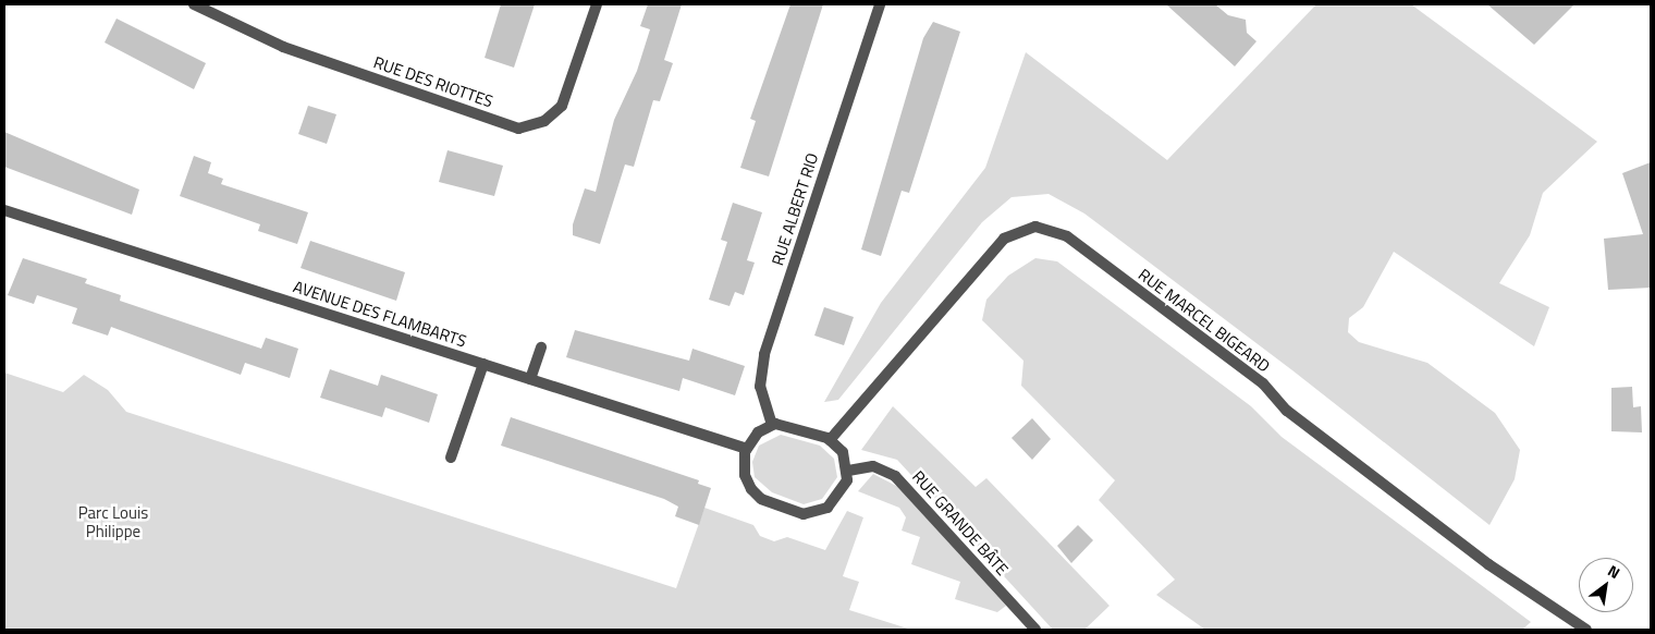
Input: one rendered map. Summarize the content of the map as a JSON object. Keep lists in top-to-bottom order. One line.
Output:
{"streets":{"street":["RUE DES RIOTTES","RUE ALBERT RIO","AVENUE DES FLAMBARTS","RUE MARCEL BIGEARD","RUE GRANDE BÂTE"]},"crossings":[["RUE ALBERT RIO","AVENUE DES FLAMBARTS"],["RUE ALBERT RIO","RUE MARCEL BIGEARD"],["RUE ALBERT RIO","RUE GRANDE BÂTE"],["AVENUE DES FLAMBARTS","RUE MARCEL BIGEARD"],["AVENUE DES FLAMBARTS","RUE GRANDE BÂTE"],["RUE MARCEL BIGEARD","RUE GRANDE BÂTE"]],"parks":["Parc Louis Philippe"],"north":"top right"}
